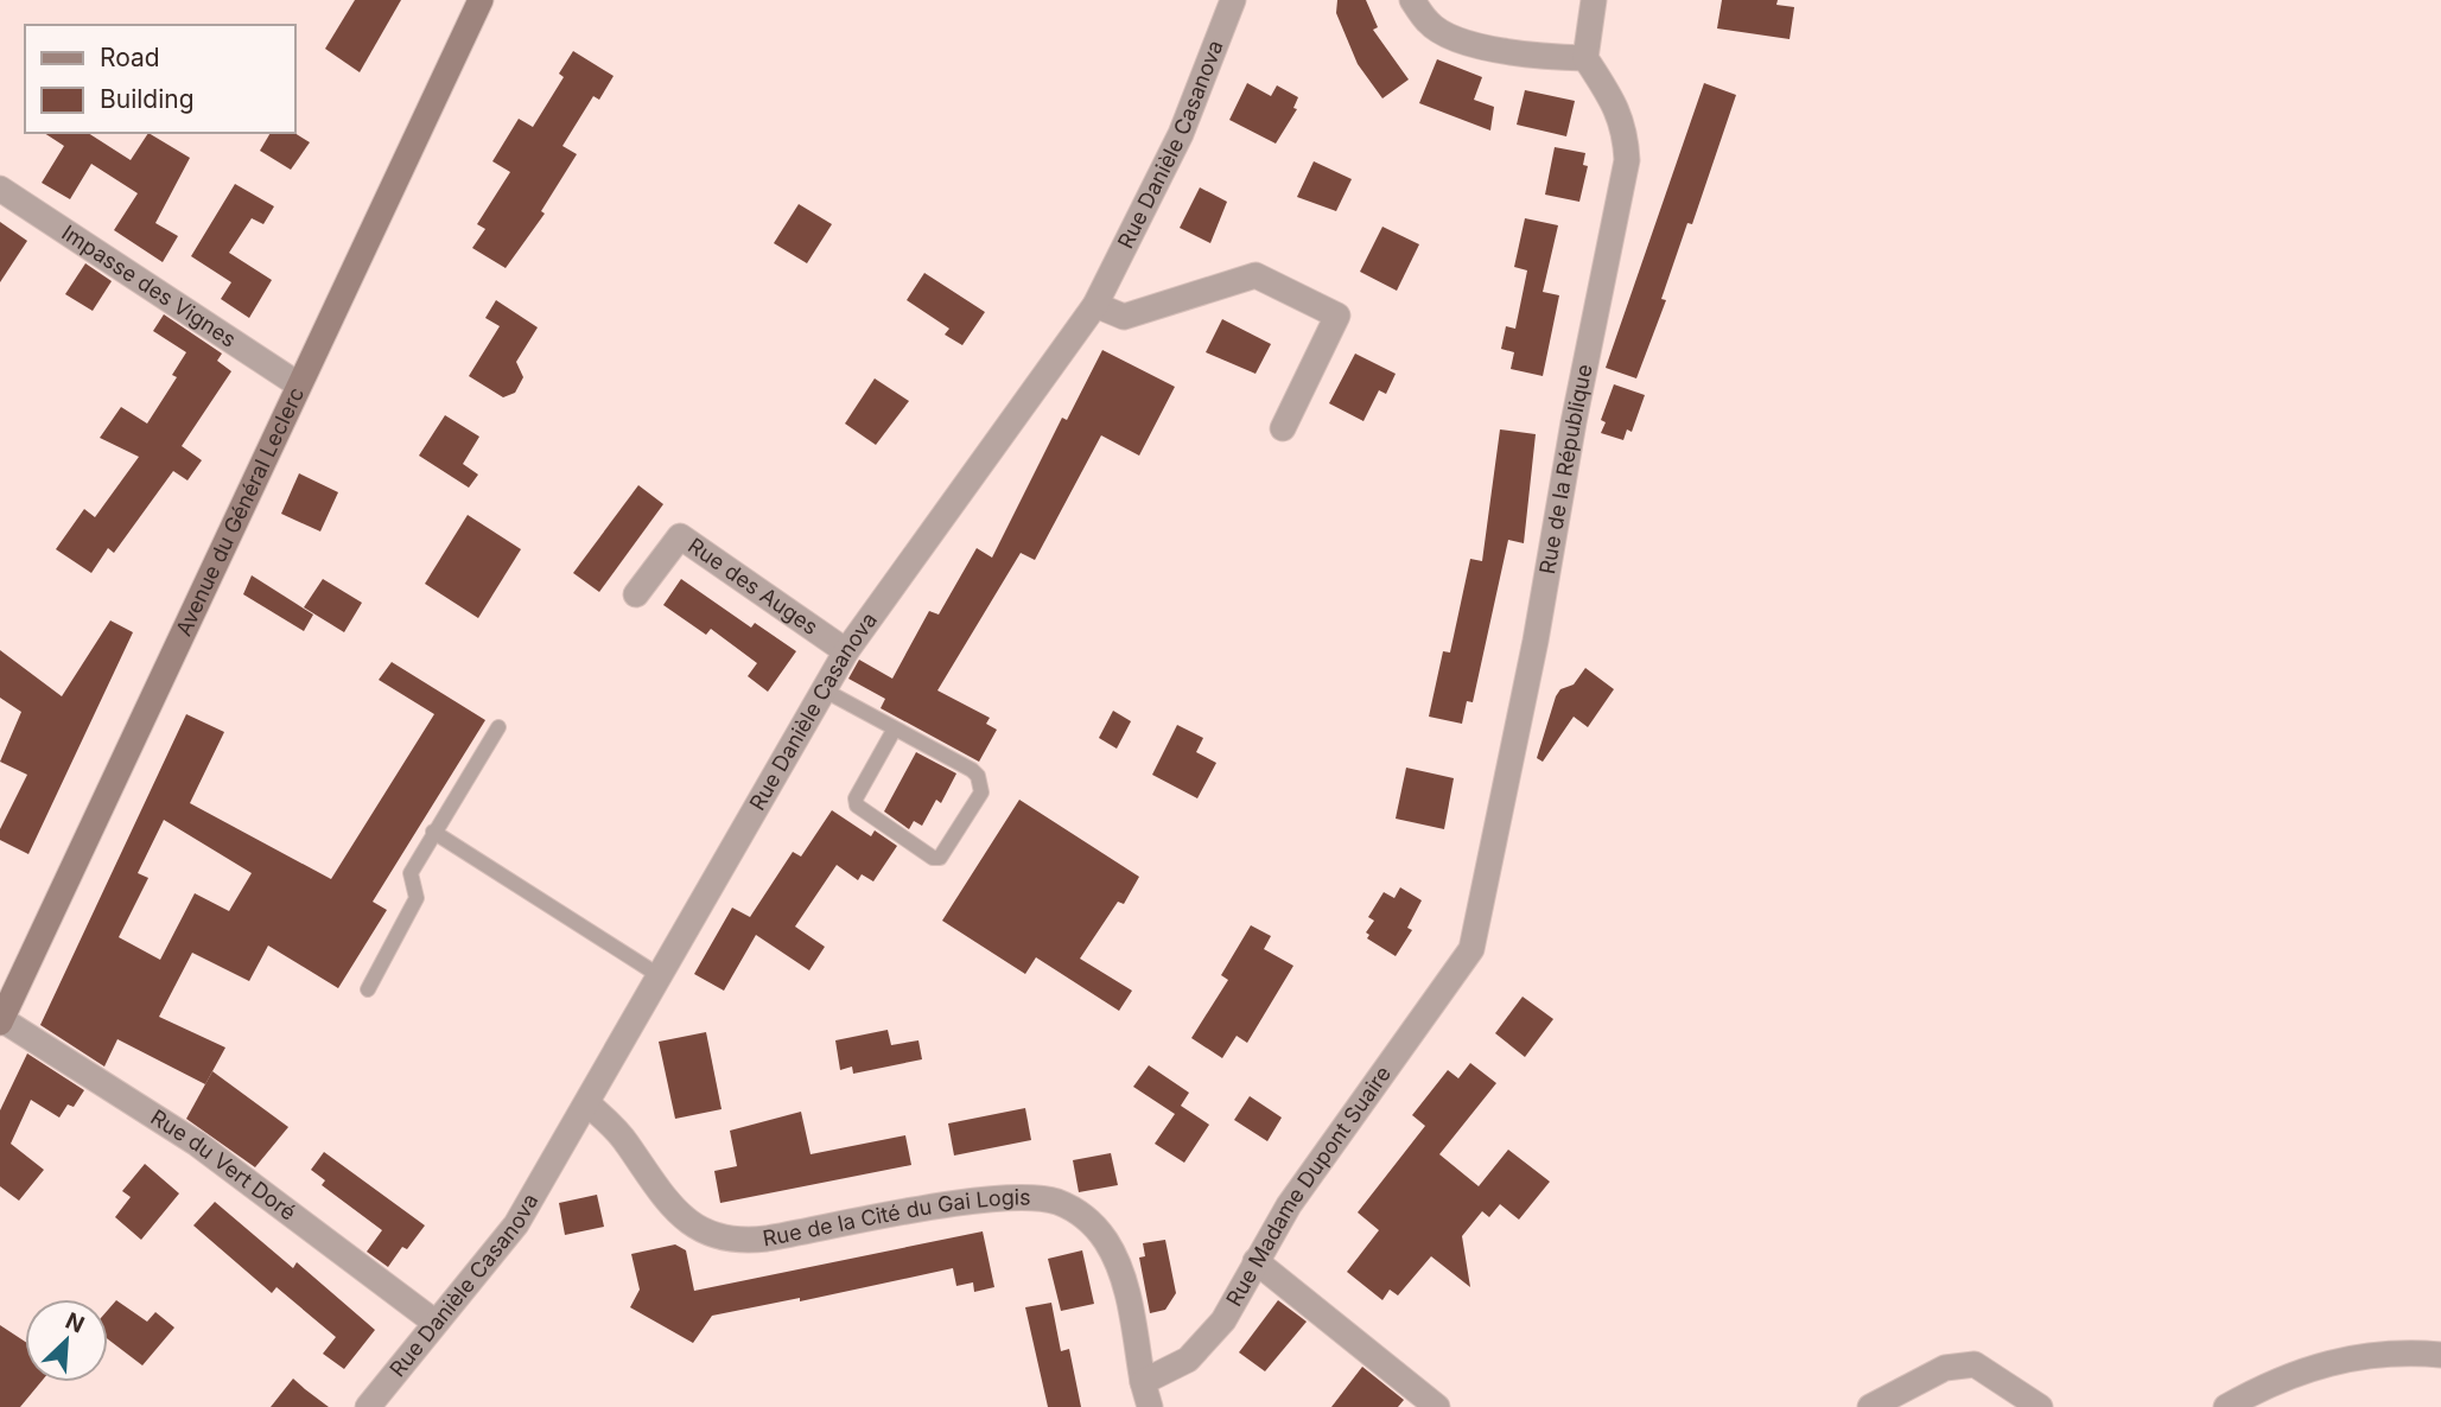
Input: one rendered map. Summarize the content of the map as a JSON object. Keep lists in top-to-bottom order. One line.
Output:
{"streets":{"main road":["Avenue du Général Leclerc"],"street":["Rue Danièle Casanova","Impasse des Vignes","Rue de la République","Rue des Auges","Rue du Vert Doré","Rue Madame Dupont Suaire","Rue de la Cité du Gai Logis"]},"crossings":[["Rue Danièle Casanova","Rue des Auges"],["Rue Danièle Casanova","Rue du Vert Doré"],["Rue Danièle Casanova","Rue de la Cité du Gai Logis"],["Impasse des Vignes","Avenue du Général Leclerc"],["Rue de la République","Rue Madame Dupont Suaire"],["Avenue du Général Leclerc","Rue du Vert Doré"],["Rue Madame Dupont Suaire","Rue de la Cité du Gai Logis"]],"legend":["Road","Building"],"north":"top right"}
